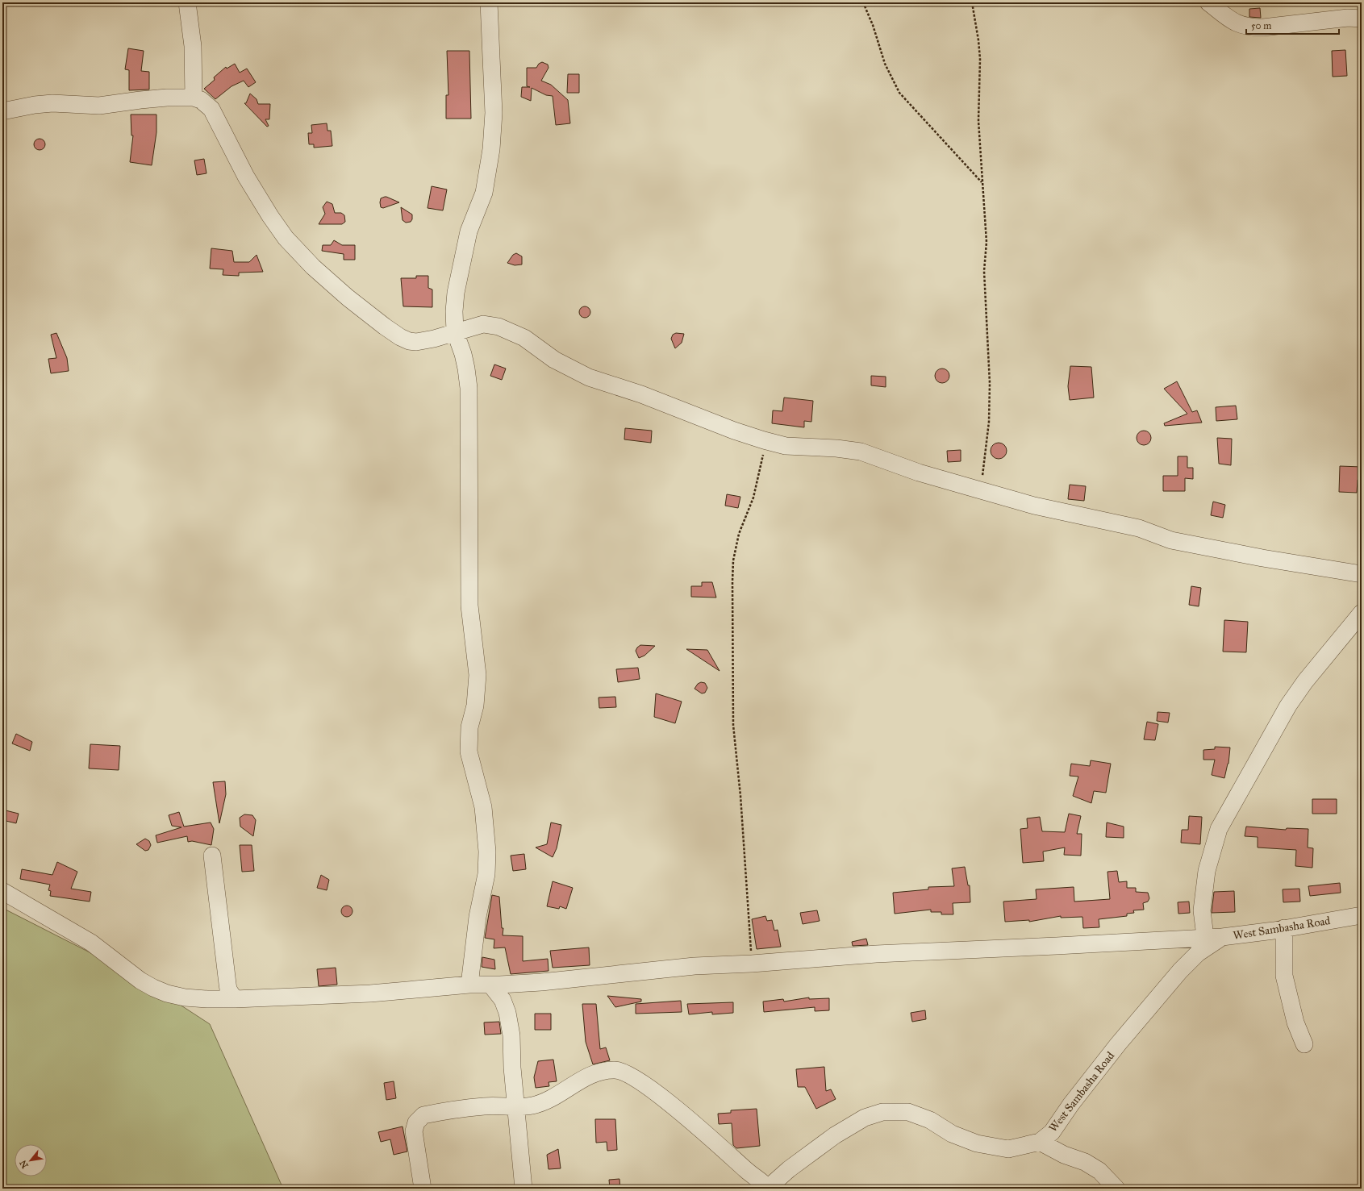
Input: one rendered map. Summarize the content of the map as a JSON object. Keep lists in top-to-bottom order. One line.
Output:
{"streets":{"street":["West Sambasha Road"]},"scale_bar":"50 m","north":"bottom left"}
